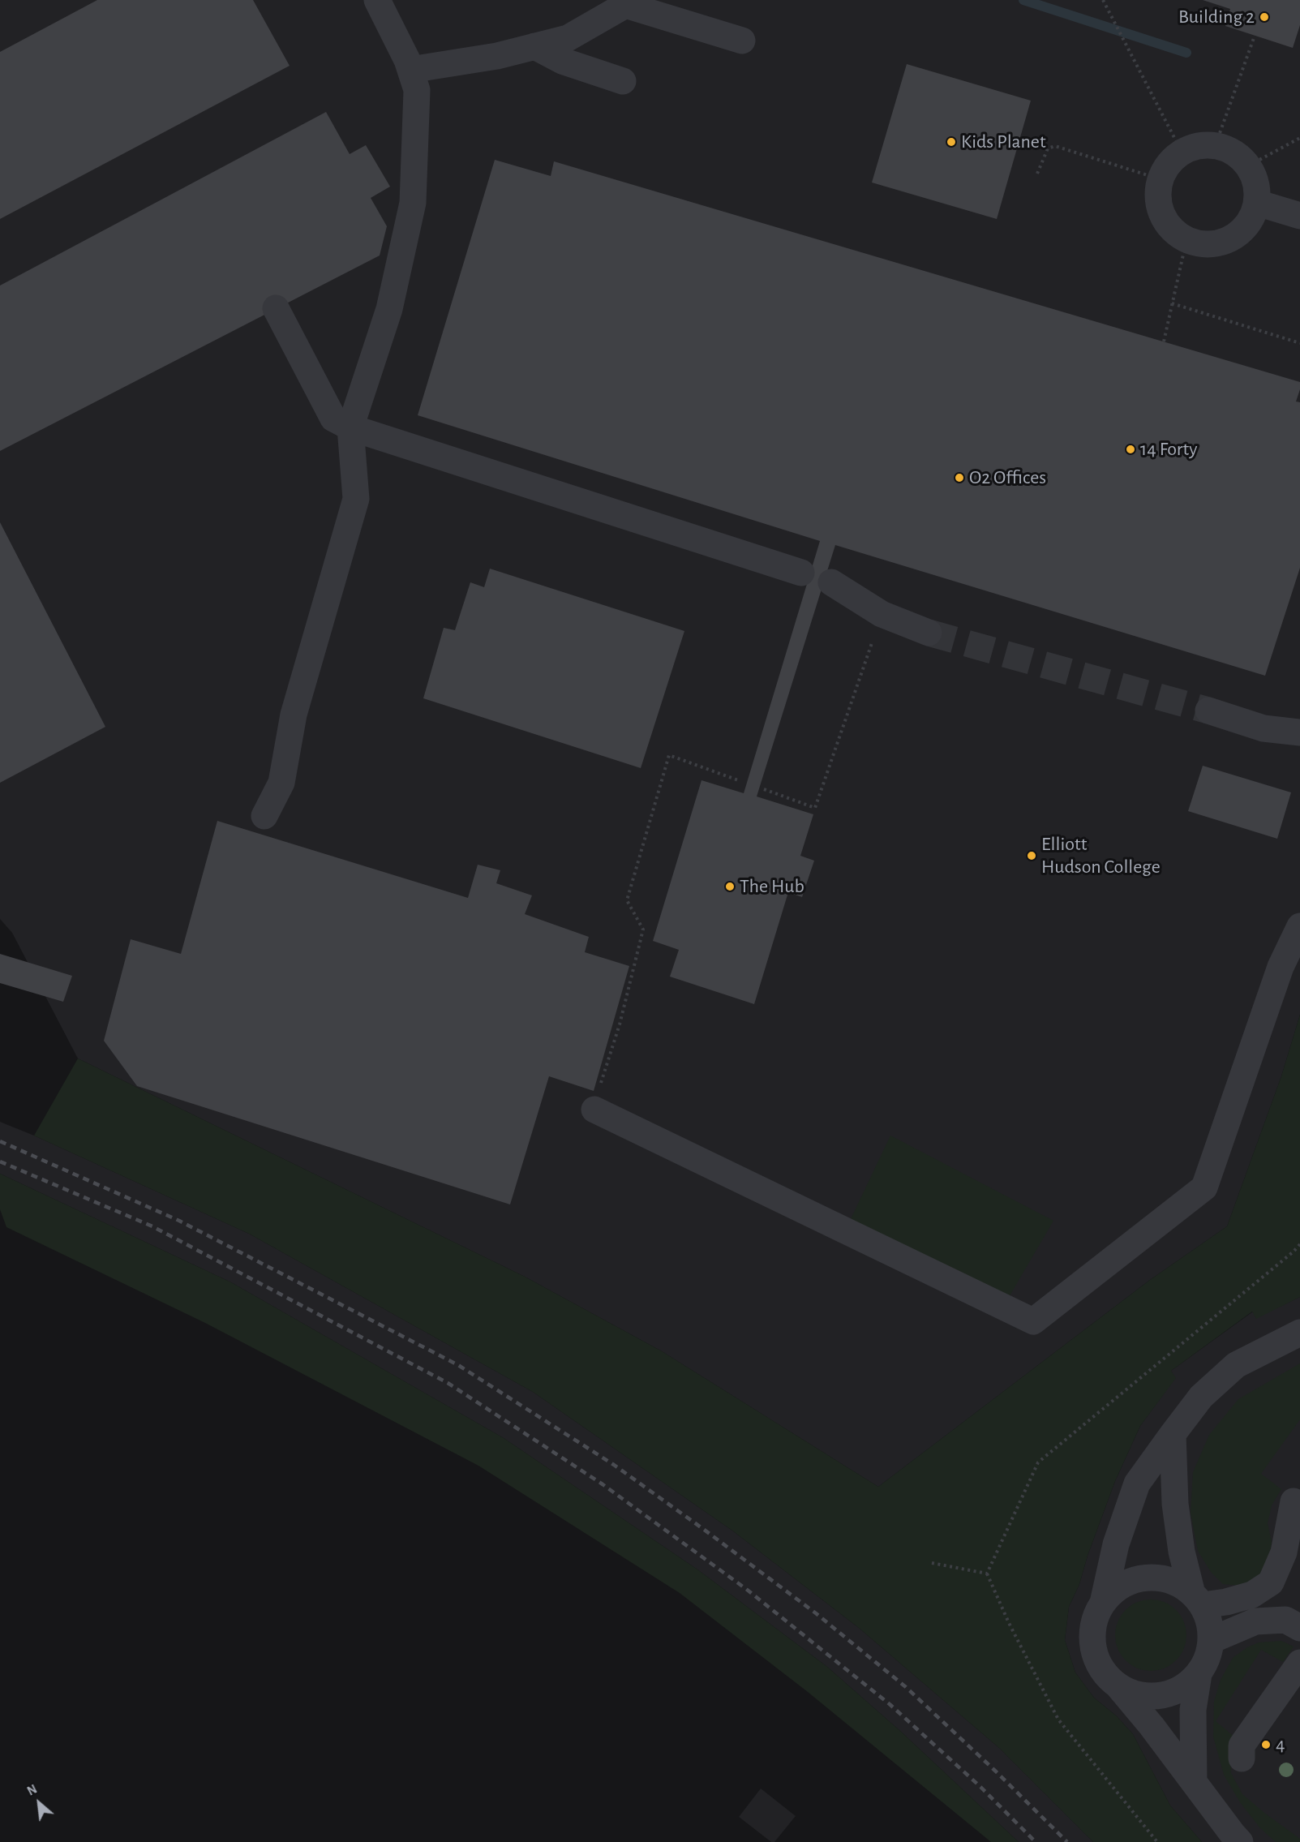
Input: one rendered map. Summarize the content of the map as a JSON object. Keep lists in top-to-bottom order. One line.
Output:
{"places":["Building 2","Kids Planet","14 Forty","O2 Offices","Elliott Hudson College","The Hub","4"],"north":"top left"}
